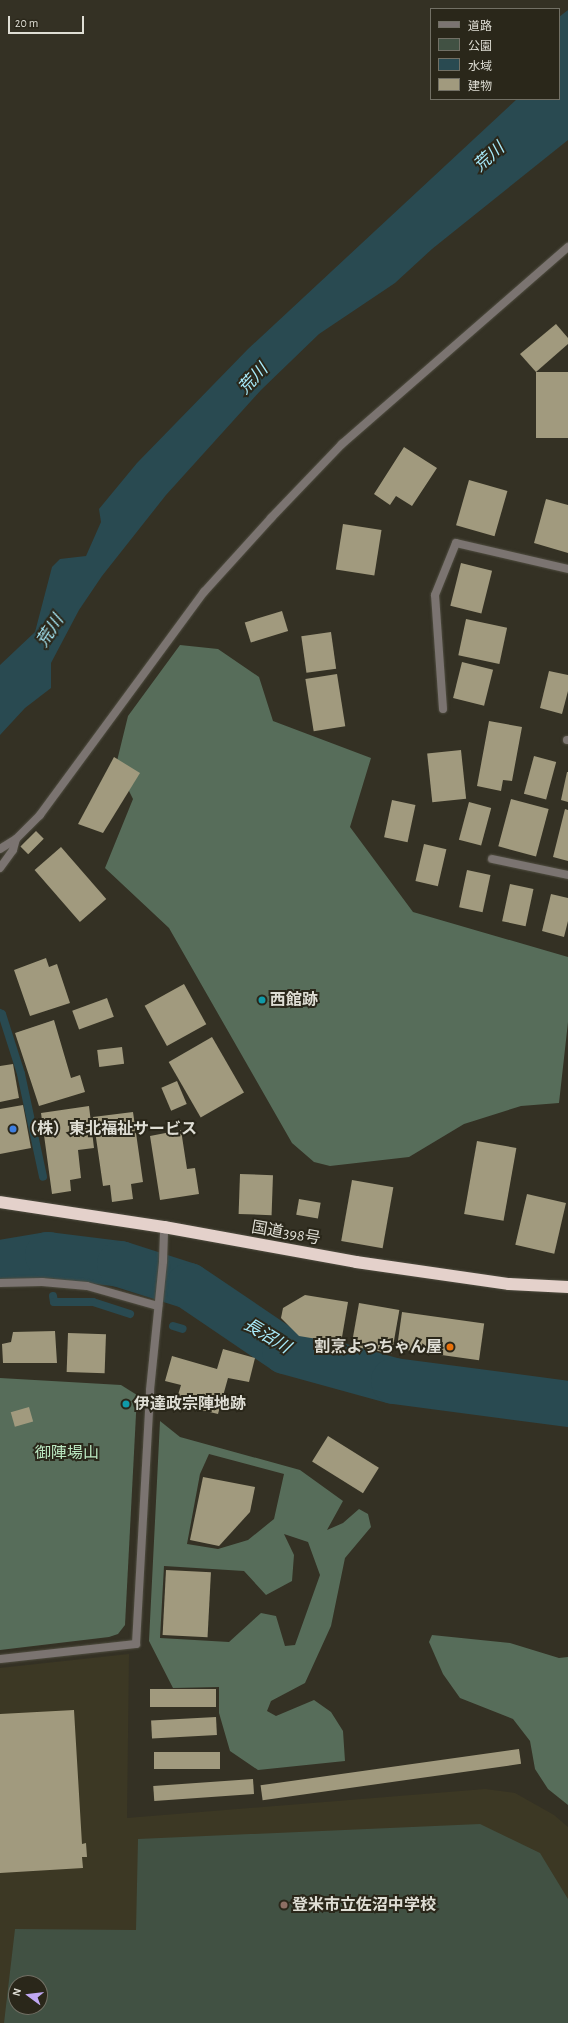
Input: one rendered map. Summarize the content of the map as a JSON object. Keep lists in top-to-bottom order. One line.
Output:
{"streets":{"highway":["国道398号"]},"water":["荒川","長沼川"],"parks":["御陣場山"],"places":["西館跡","（株）東北福祉サービス","割烹よっちゃん屋","伊達政宗陣地跡","登米市立佐沼中学校"],"legend":["道路","公園","水域","建物"],"scale_bar":"20 m","north":"left"}
